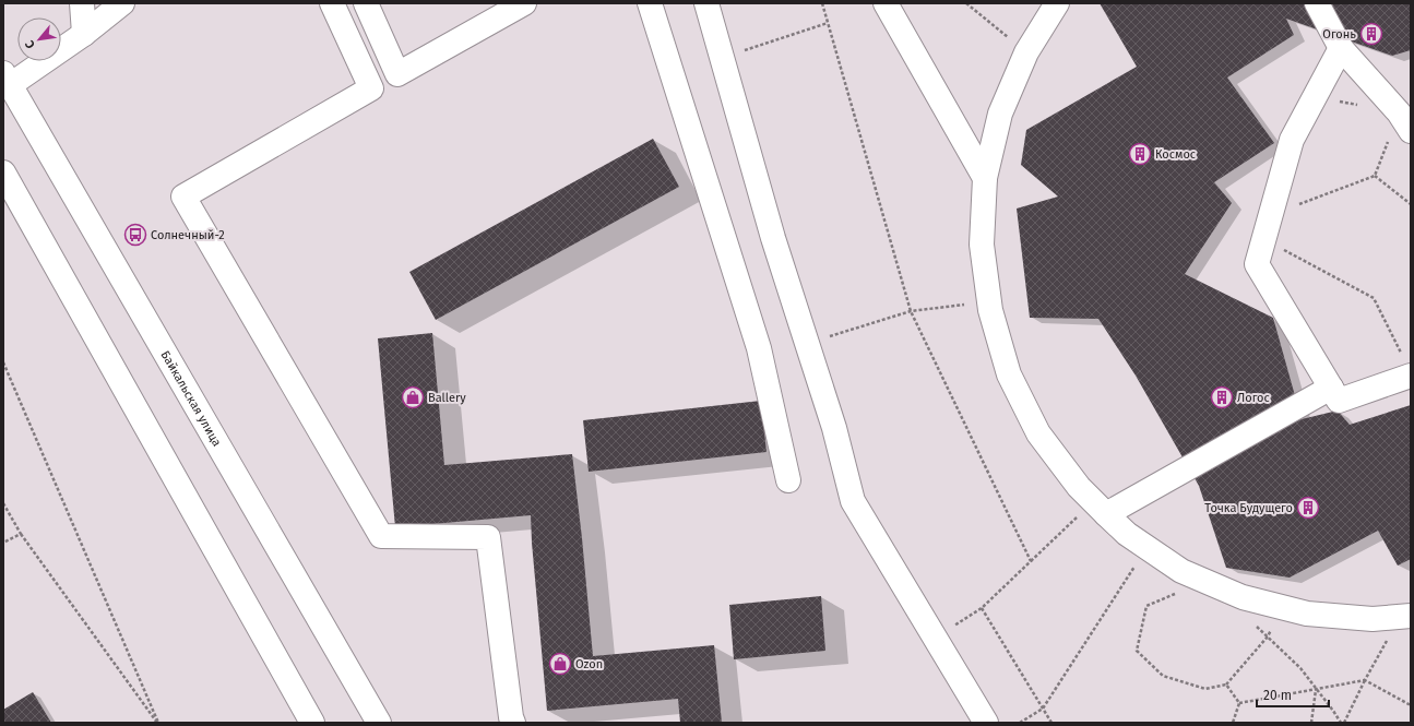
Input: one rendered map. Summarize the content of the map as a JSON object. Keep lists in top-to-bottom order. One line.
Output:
{"streets":{"main road":["Байкальская улица"]},"places":{"building":["Огонь","Космос","Логос","Точка Будущего"],"bus stop":["Солнечный-2"],"shop":["Ballery","Ozon"]},"scale_bar":"20 m","north":"bottom left"}
